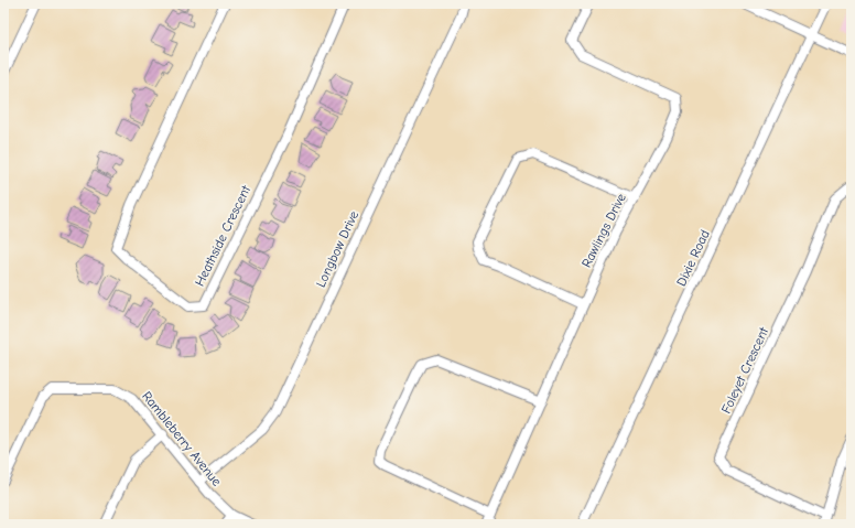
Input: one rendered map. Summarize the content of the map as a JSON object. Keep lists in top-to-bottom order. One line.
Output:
{"streets":{"street":["Rawlings Drive","Heathside Crescent","Longbow Drive","Dixie Road","Foleyet Crescent","Rambleberry Avenue"]},"crossings":[["Longbow Drive","Rambleberry Avenue"]]}
